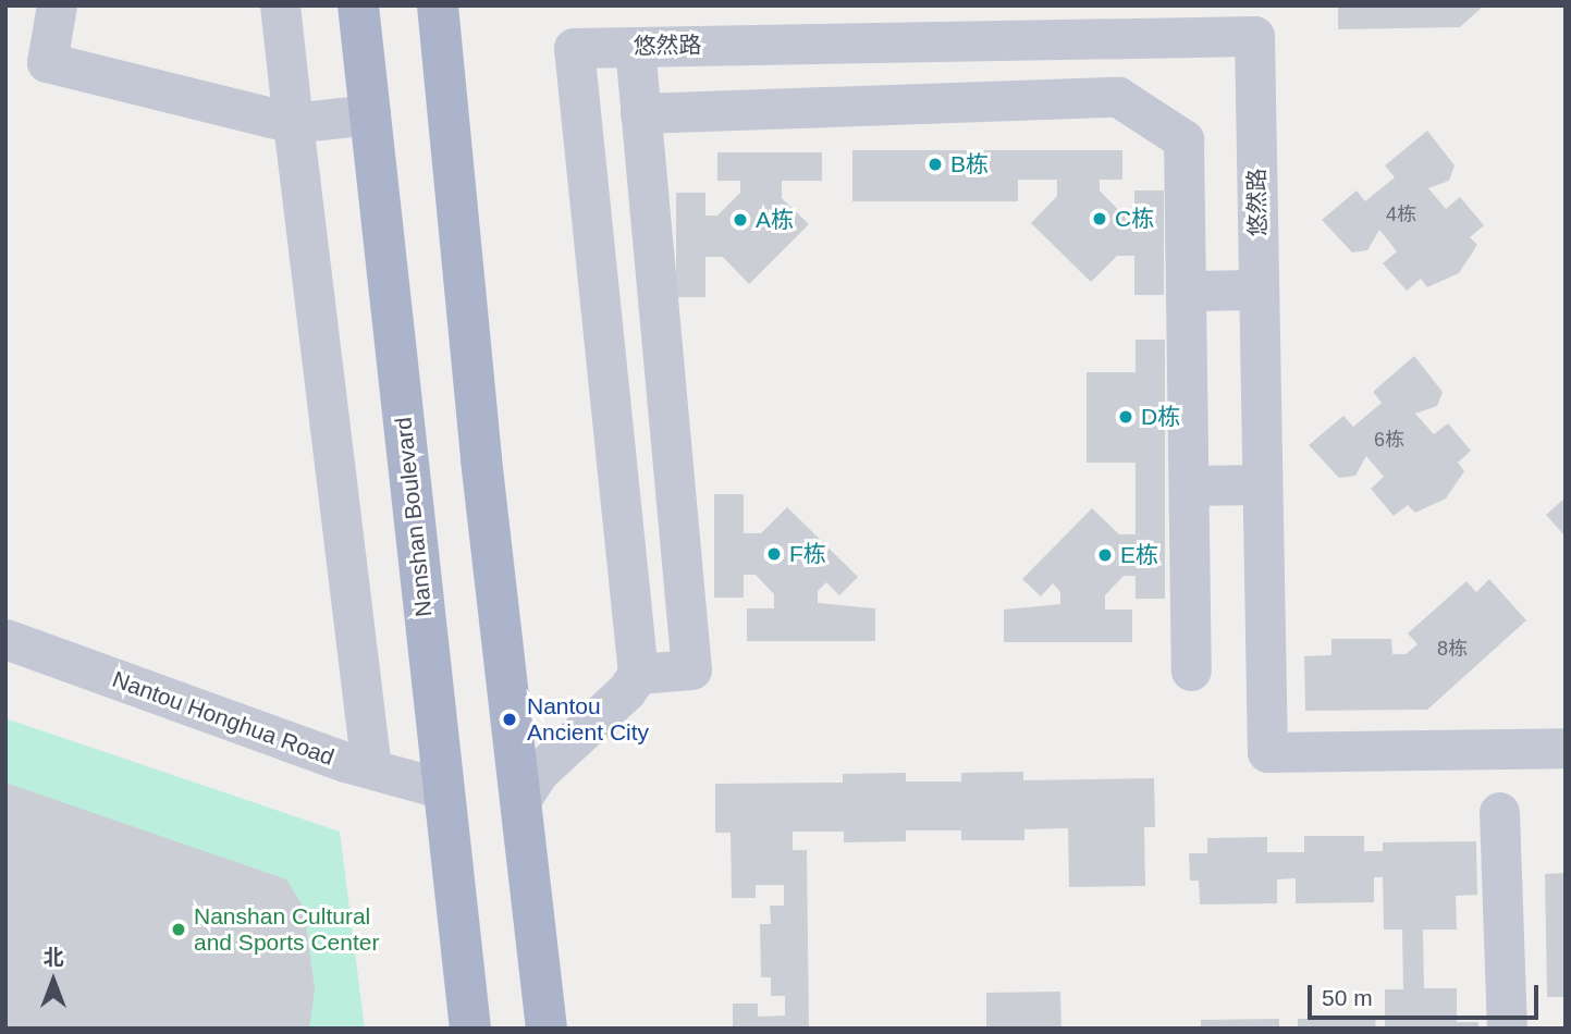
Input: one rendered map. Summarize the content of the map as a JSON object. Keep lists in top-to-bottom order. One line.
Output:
{"streets":{"main road":["Nanshan Boulevard"],"street":["悠然路","Nantou Honghua Road"]},"crossings":[["Nanshan Boulevard","Nantou Honghua Road"]],"places":["B栋","C栋","A栋","D栋","F栋","E栋","Nantou Ancient City","Nanshan Cultural and Sports Center"],"house_numbers":["4栋","6栋","8栋"],"scale_bar":"50 m","north":"top"}
